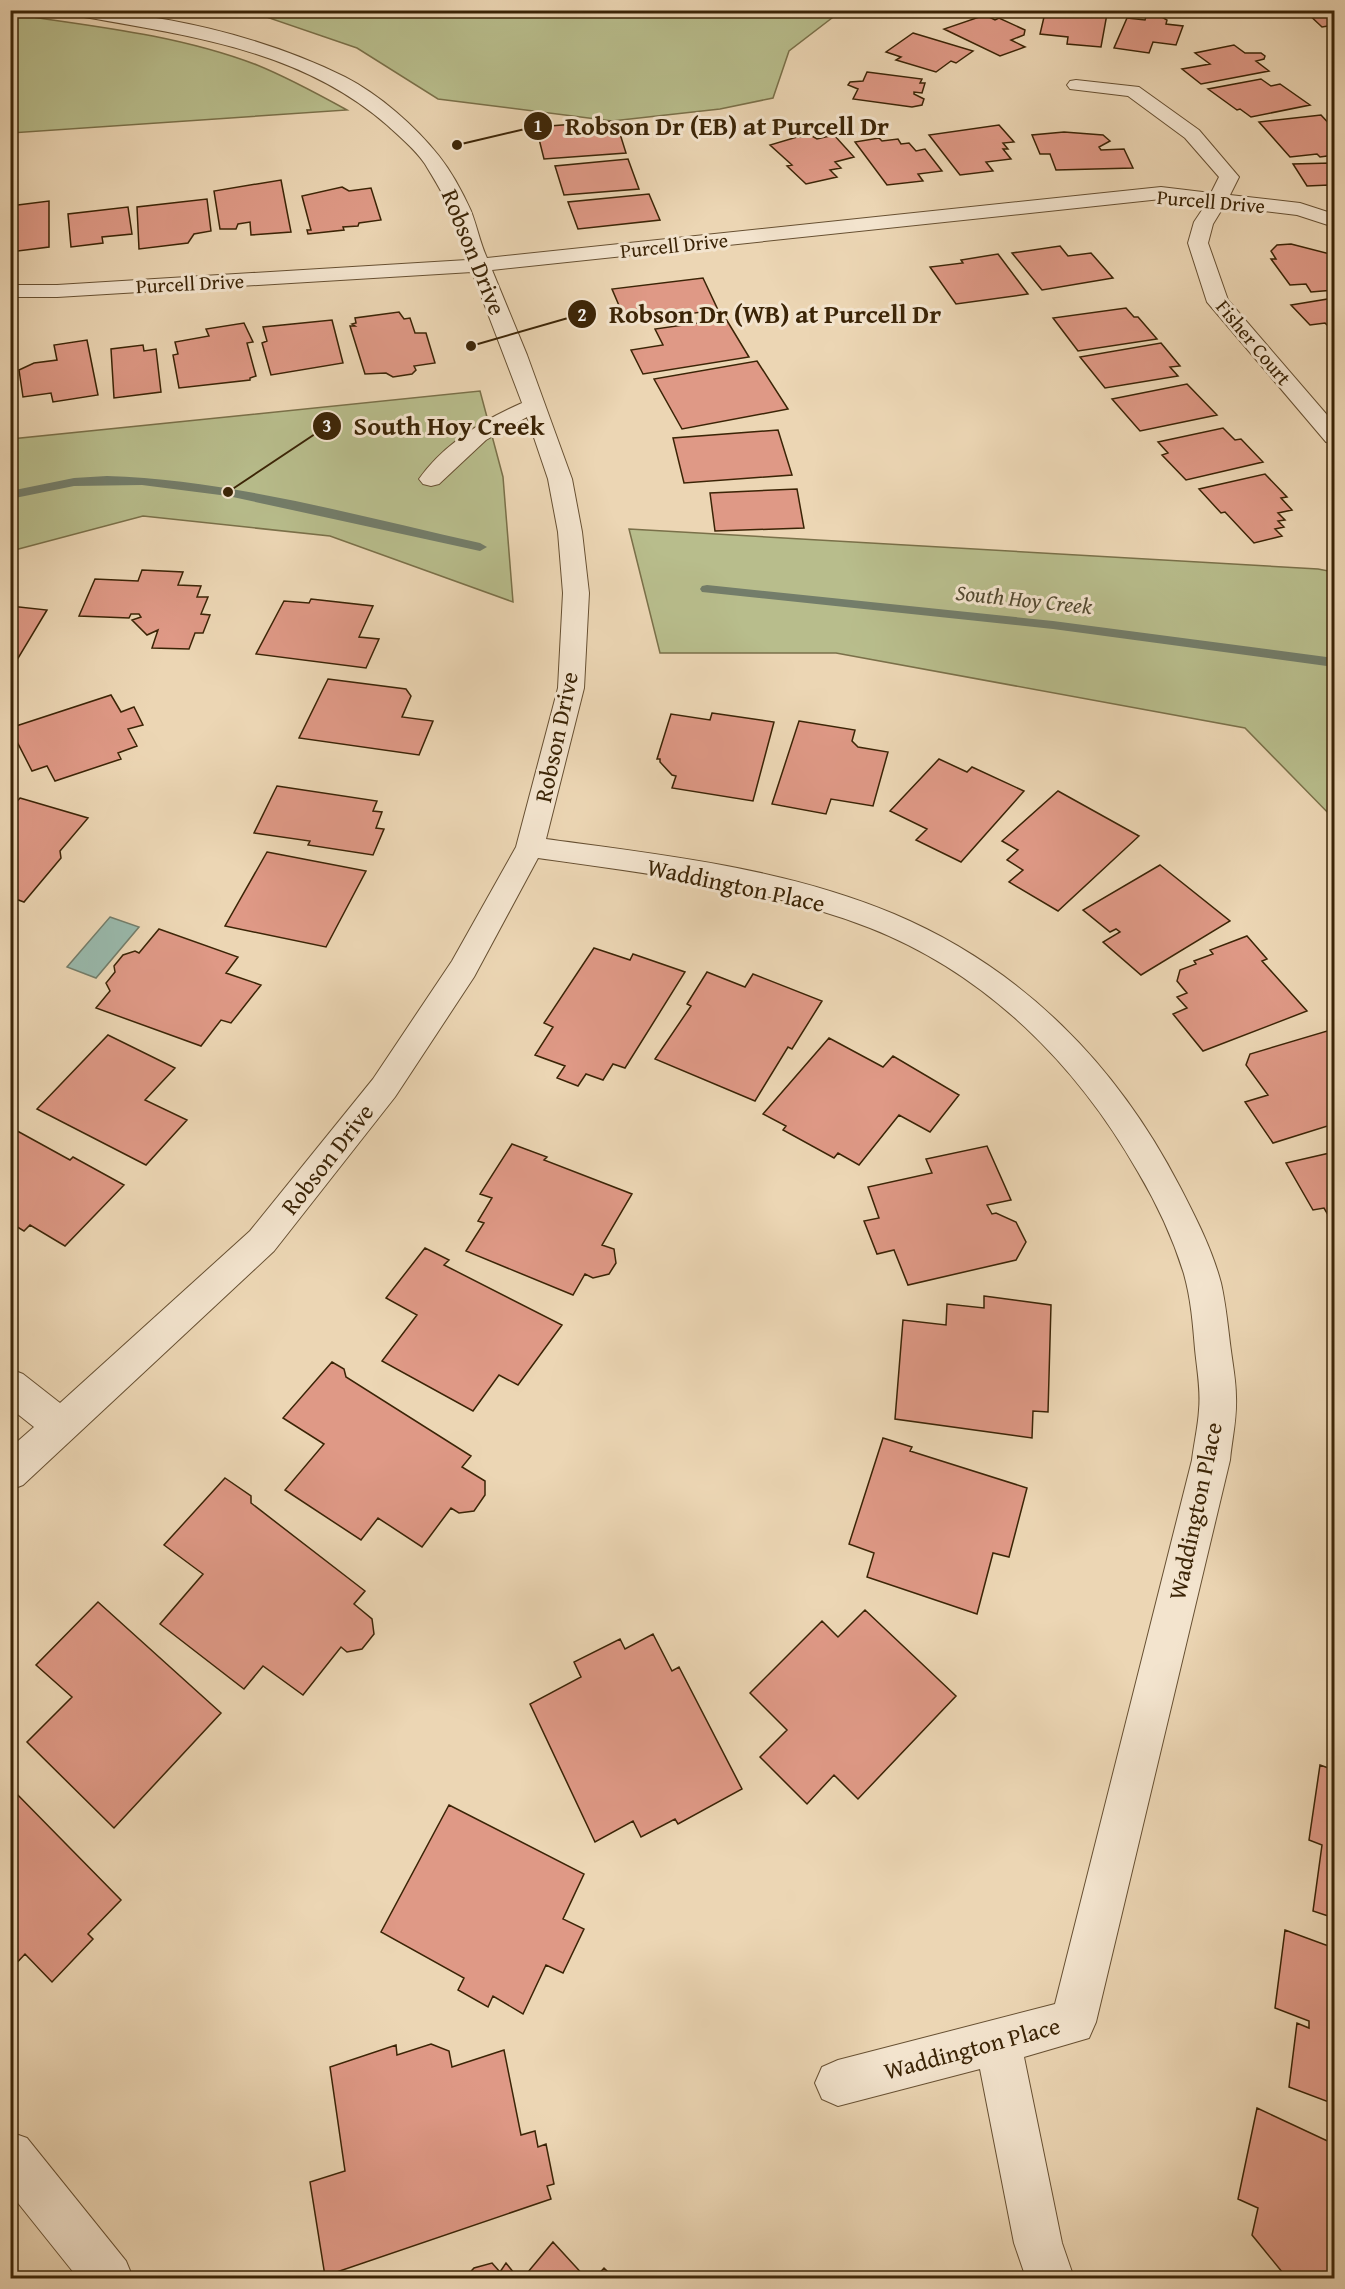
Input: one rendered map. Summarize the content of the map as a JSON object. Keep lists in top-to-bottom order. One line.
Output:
{"streets":{"street":["Purcell Drive","Robson Drive","Fisher Court","Waddington Place"]},"crossings":[["Purcell Drive","Robson Drive"],["Purcell Drive","Fisher Court"],["Robson Drive","Waddington Place"]],"water":["South Hoy Creek"],"places":["Robson Dr (EB) at Purcell Dr","Robson Dr (WB) at Purcell Dr","South Hoy Creek"]}
